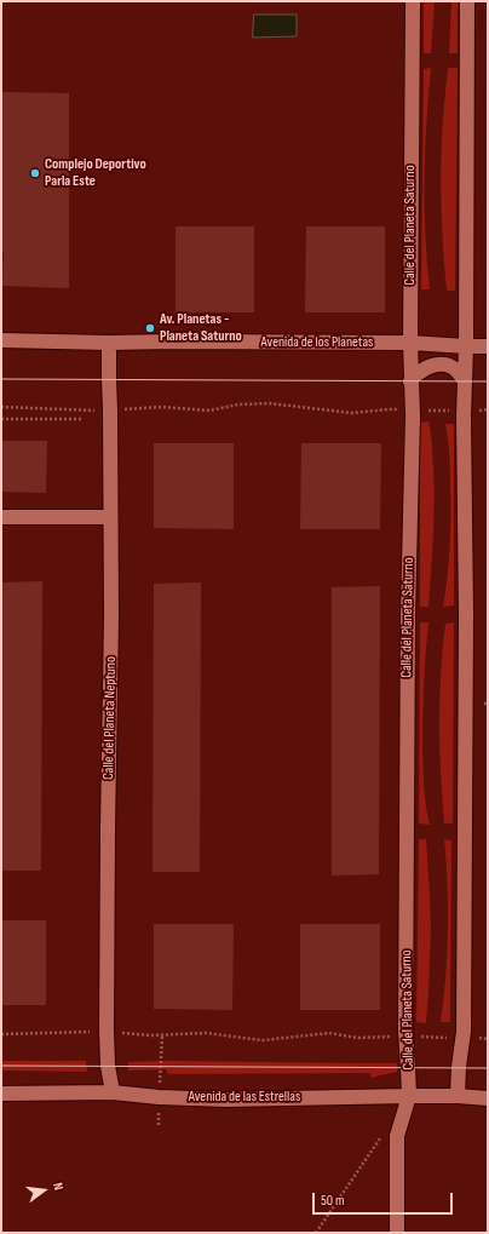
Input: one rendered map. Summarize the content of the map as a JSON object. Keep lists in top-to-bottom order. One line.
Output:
{"streets":{"street":["Calle del Planeta Saturno","Avenida de los Planetas","Calle del Planeta Neptuno","Avenida de las Estrellas"]},"crossings":[["Calle del Planeta Saturno","Avenida de los Planetas"],["Calle del Planeta Saturno","Avenida de las Estrellas"],["Avenida de los Planetas","Calle del Planeta Neptuno"],["Calle del Planeta Neptuno","Avenida de las Estrellas"]],"places":["Complejo Deportivo Parla Este","Av. Planetas - Planeta Saturno"],"scale_bar":"50 m","north":"right"}
